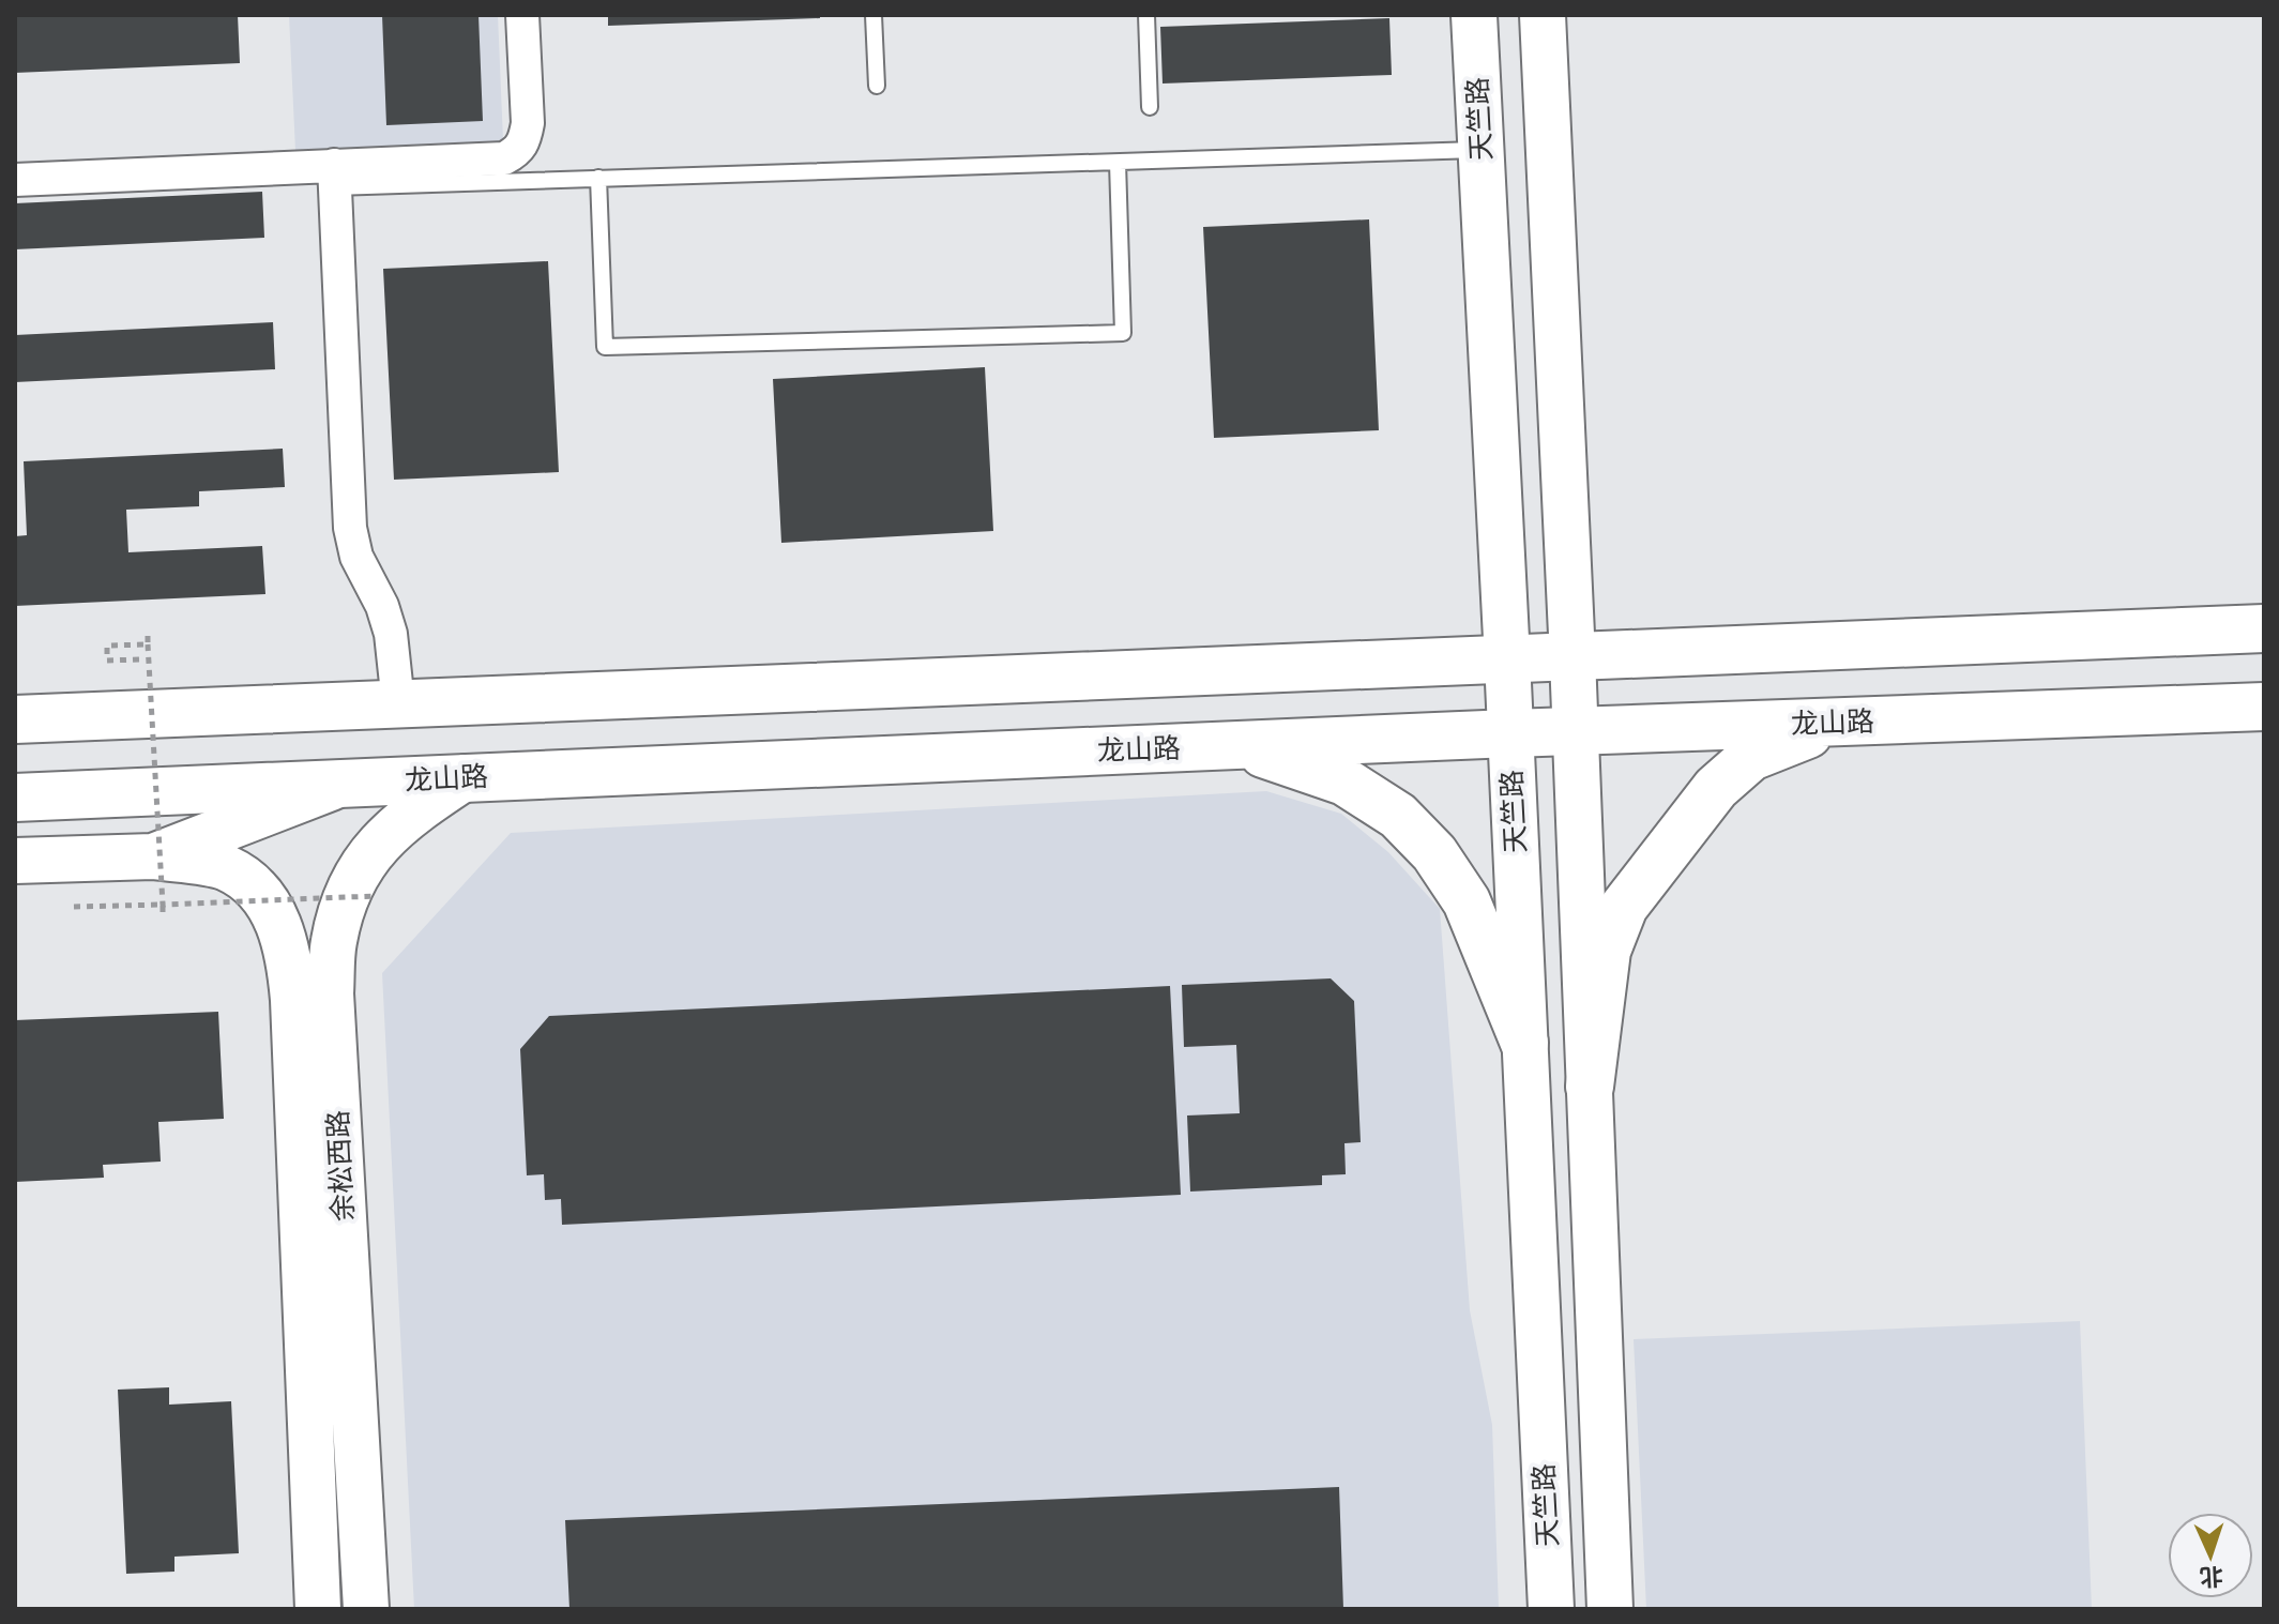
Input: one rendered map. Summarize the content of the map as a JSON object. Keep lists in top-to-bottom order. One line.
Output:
{"streets":{"main road":["天竺路","龙山路","余松西路"]},"crossings":[["天竺路","龙山路"],["龙山路","余松西路"]],"north":"bottom"}
